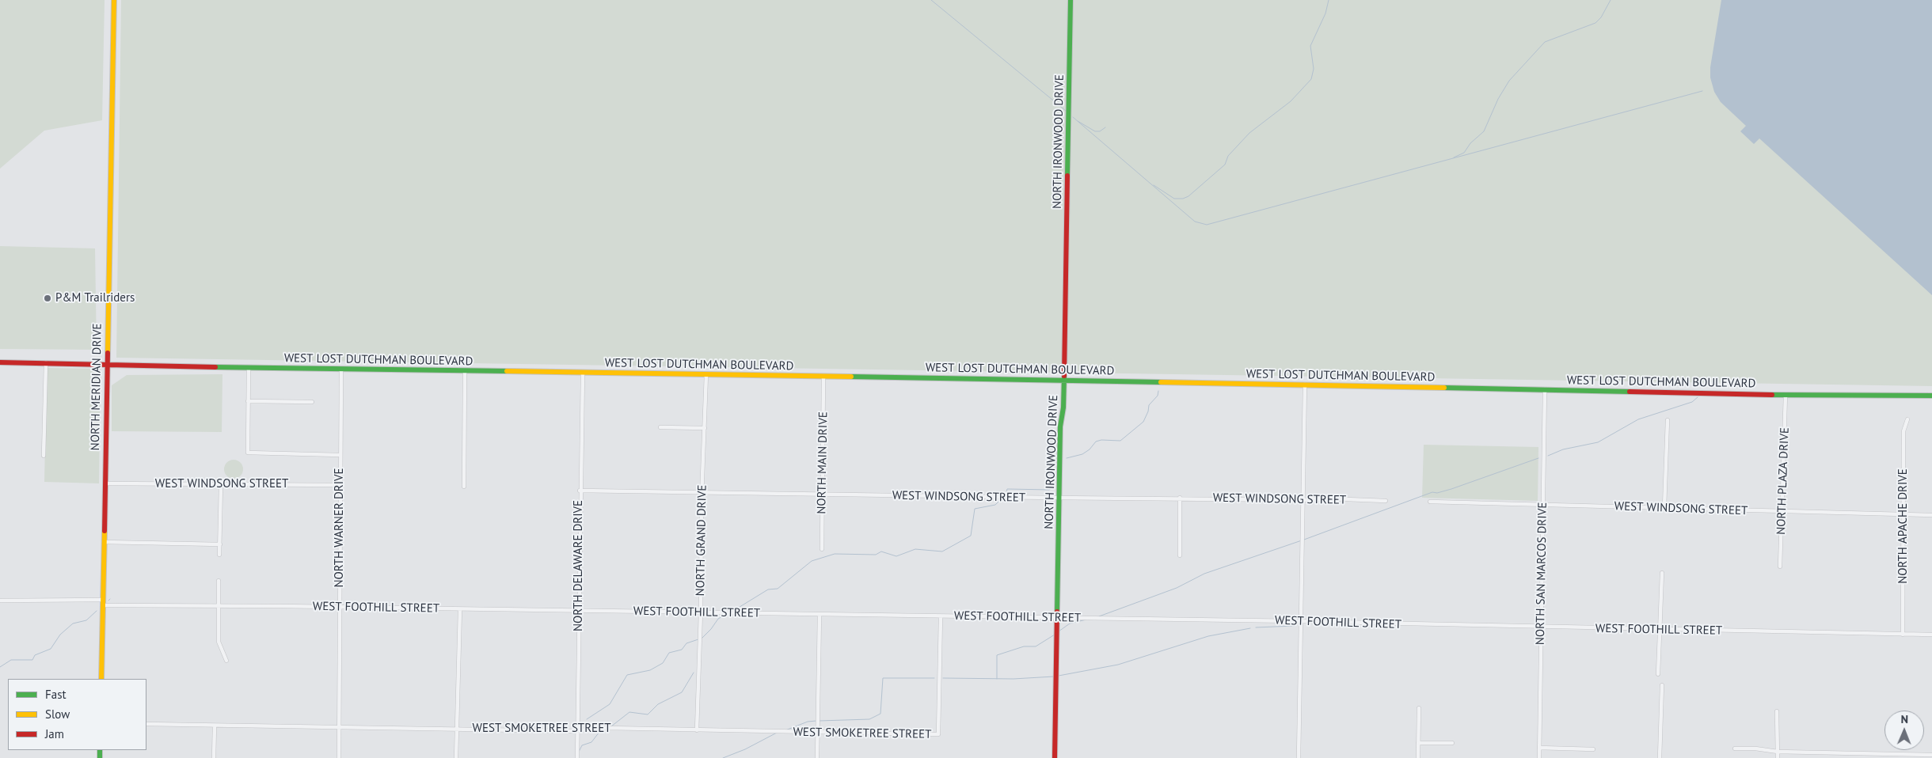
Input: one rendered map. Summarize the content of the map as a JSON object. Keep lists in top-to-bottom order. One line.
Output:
{"streets":{"street":["NORTH IRONWOOD DRIVE","WEST LOST DUTCHMAN BOULEVARD","NORTH MERIDIAN DRIVE","NORTH MAIN DRIVE","NORTH PLAZA DRIVE","WEST WINDSONG STREET","NORTH APACHE DRIVE","NORTH WARNER DRIVE","NORTH GRAND DRIVE","NORTH DELAWARE DRIVE","NORTH SAN MARCOS DRIVE","WEST FOOTHILL STREET","WEST SMOKETREE STREET"]},"crossings":[["NORTH IRONWOOD DRIVE","WEST LOST DUTCHMAN BOULEVARD"],["NORTH IRONWOOD DRIVE","WEST WINDSONG STREET"],["NORTH IRONWOOD DRIVE","WEST FOOTHILL STREET"],["WEST LOST DUTCHMAN BOULEVARD","NORTH MERIDIAN DRIVE"],["WEST LOST DUTCHMAN BOULEVARD","NORTH MAIN DRIVE"],["WEST LOST DUTCHMAN BOULEVARD","NORTH PLAZA DRIVE"],["WEST LOST DUTCHMAN BOULEVARD","NORTH WARNER DRIVE"],["WEST LOST DUTCHMAN BOULEVARD","NORTH GRAND DRIVE"],["WEST LOST DUTCHMAN BOULEVARD","NORTH DELAWARE DRIVE"],["WEST LOST DUTCHMAN BOULEVARD","NORTH SAN MARCOS DRIVE"],["NORTH MERIDIAN DRIVE","WEST WINDSONG STREET"],["NORTH MERIDIAN DRIVE","WEST FOOTHILL STREET"],["NORTH MAIN DRIVE","WEST WINDSONG STREET"],["NORTH PLAZA DRIVE","WEST WINDSONG STREET"],["WEST WINDSONG STREET","NORTH APACHE DRIVE"],["WEST WINDSONG STREET","NORTH WARNER DRIVE"],["WEST WINDSONG STREET","NORTH GRAND DRIVE"],["WEST WINDSONG STREET","NORTH DELAWARE DRIVE"],["WEST WINDSONG STREET","NORTH SAN MARCOS DRIVE"],["NORTH APACHE DRIVE","WEST FOOTHILL STREET"],["NORTH WARNER DRIVE","WEST FOOTHILL STREET"],["NORTH WARNER DRIVE","WEST SMOKETREE STREET"],["NORTH GRAND DRIVE","WEST FOOTHILL STREET"],["NORTH GRAND DRIVE","WEST SMOKETREE STREET"],["NORTH DELAWARE DRIVE","WEST FOOTHILL STREET"],["NORTH DELAWARE DRIVE","WEST SMOKETREE STREET"],["NORTH SAN MARCOS DRIVE","WEST FOOTHILL STREET"],["WEST FOOTHILL STREET","WEST SMOKETREE STREET"]],"places":["P&M Trailriders"],"legend":["Fast","Slow","Jam"],"north":"top"}
